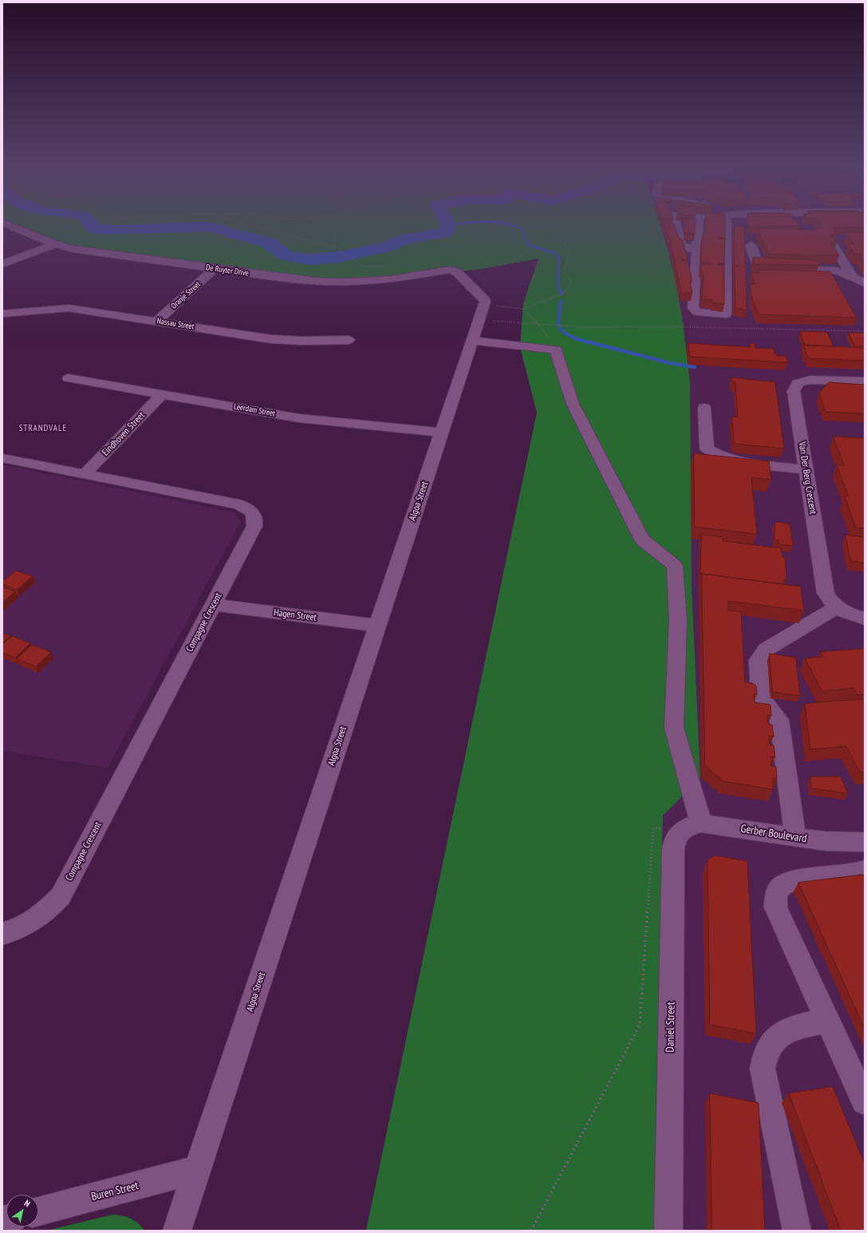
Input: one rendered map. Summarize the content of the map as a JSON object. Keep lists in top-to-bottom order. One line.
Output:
{"streets":{"street":["De Ruyter Drive","Oranje Street","Nassau Street","Leerdam Street","Eindhoven Street","Van Der Berg Crescent","Algoa Street","Hagen Street","Compagne Crescent","Gerber Boulevard","Daniel Street","Buren Street"]},"crossings":[["De Ruyter Drive","Oranje Street"],["De Ruyter Drive","Algoa Street"],["Oranje Street","Nassau Street"],["Leerdam Street","Eindhoven Street"],["Leerdam Street","Algoa Street"],["Eindhoven Street","Compagne Crescent"],["Algoa Street","Hagen Street"],["Algoa Street","Buren Street"],["Hagen Street","Compagne Crescent"],["Gerber Boulevard","Daniel Street"]],"districts":["STRANDVALE"],"north":"top right"}
